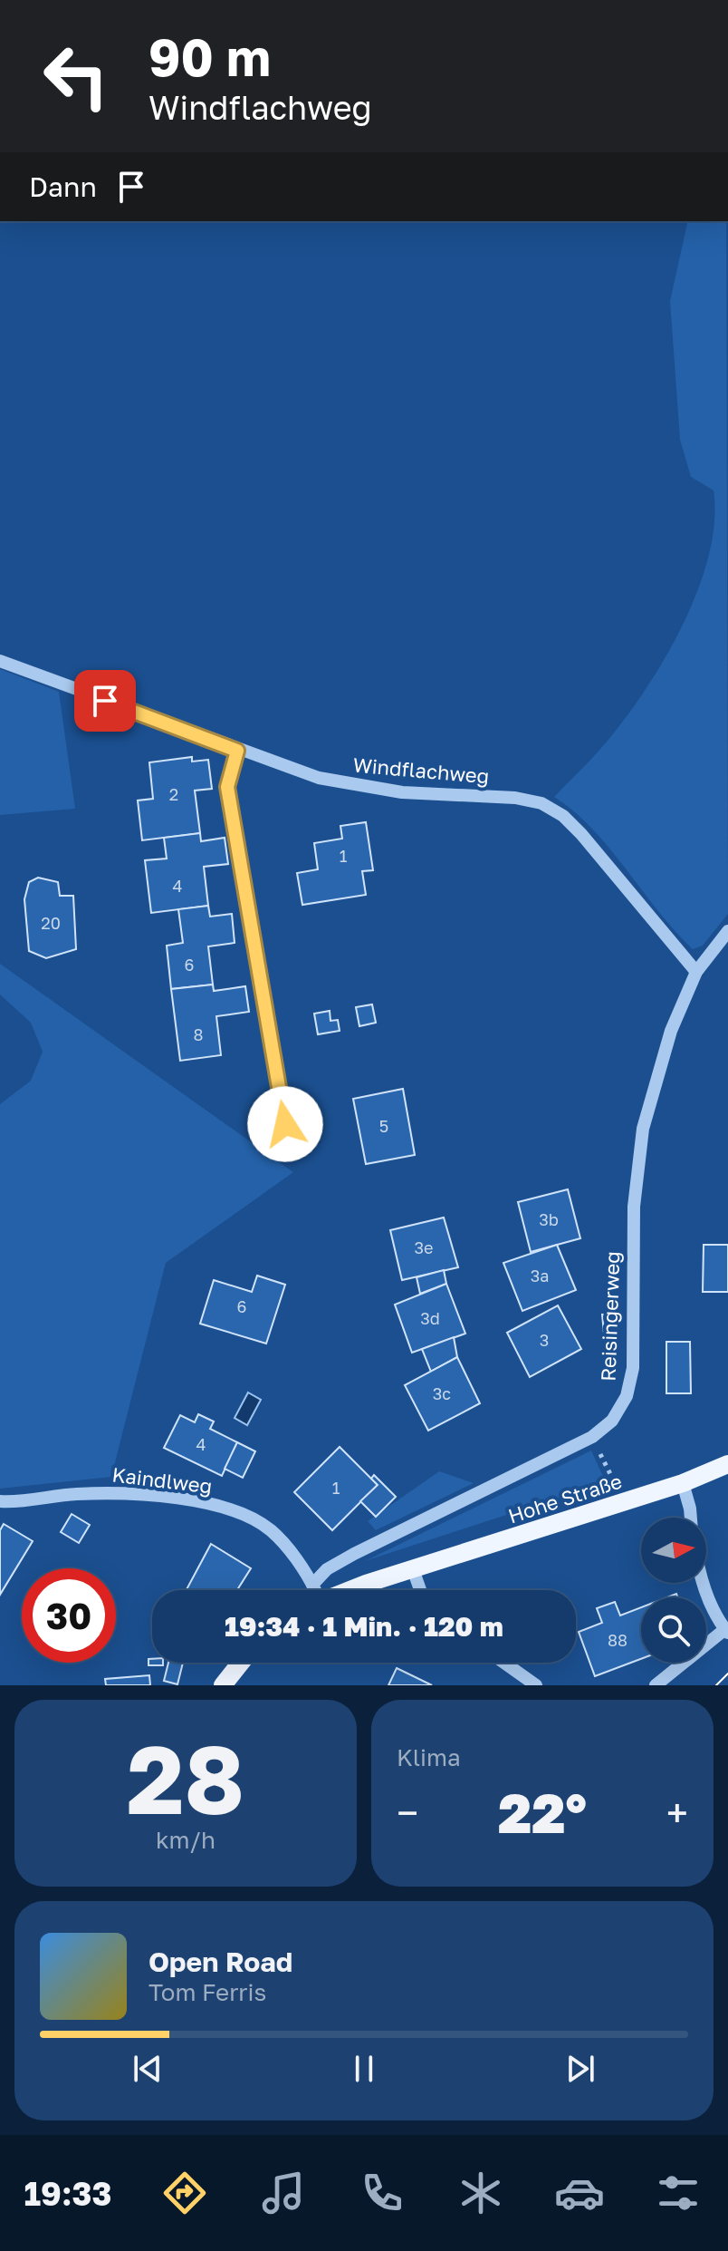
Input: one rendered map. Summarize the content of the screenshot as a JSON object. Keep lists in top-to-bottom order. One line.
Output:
{"streets":{"main road":["Hohe Straße"],"street":["Windflachweg","Reisingerweg","Kaindlweg"]},"crossings":[["Windflachweg","Reisingerweg"]],"house_numbers":["2","1","4","20","6","8","5","3b","3e","3a","6","3d","3","3c","4","1","88"],"north":"right","page":{"turn":["90 m","Windflachweg"],"then":"Dann","limit":"30","trip":"19:34 · 1 Min. · 120 m","tile":[["28","km/h"],"Klima"],"heat":["−","22°","+"],"song":["Open Road","Tom Ferris"],"tabs":"19:33"}}
